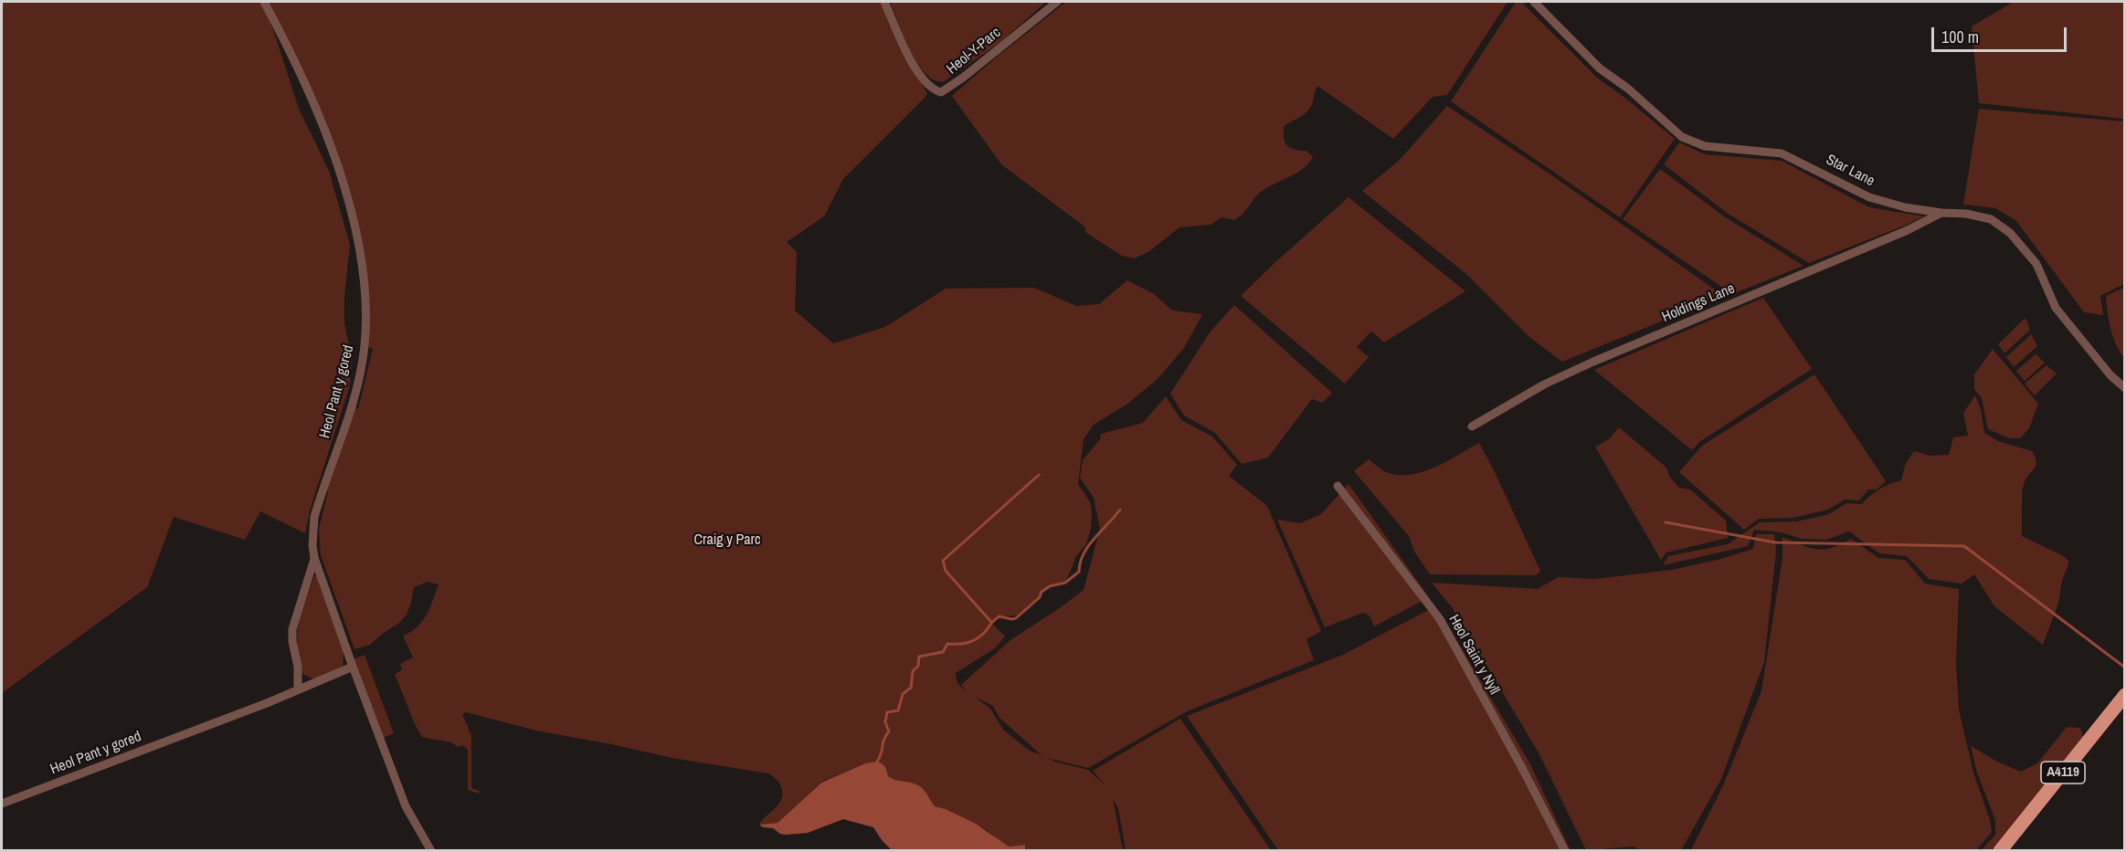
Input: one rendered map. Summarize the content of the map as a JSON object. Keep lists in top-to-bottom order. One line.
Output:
{"streets":{"main road":["A4119"],"street":["Heol-Y-Parc","Star Lane","Holdings Lane","Heol Pant y gored","Heol Saint y Nyll"]},"crossings":[["Star Lane","Holdings Lane"]],"parks":["Craig y Parc"],"scale_bar":"100 m"}
